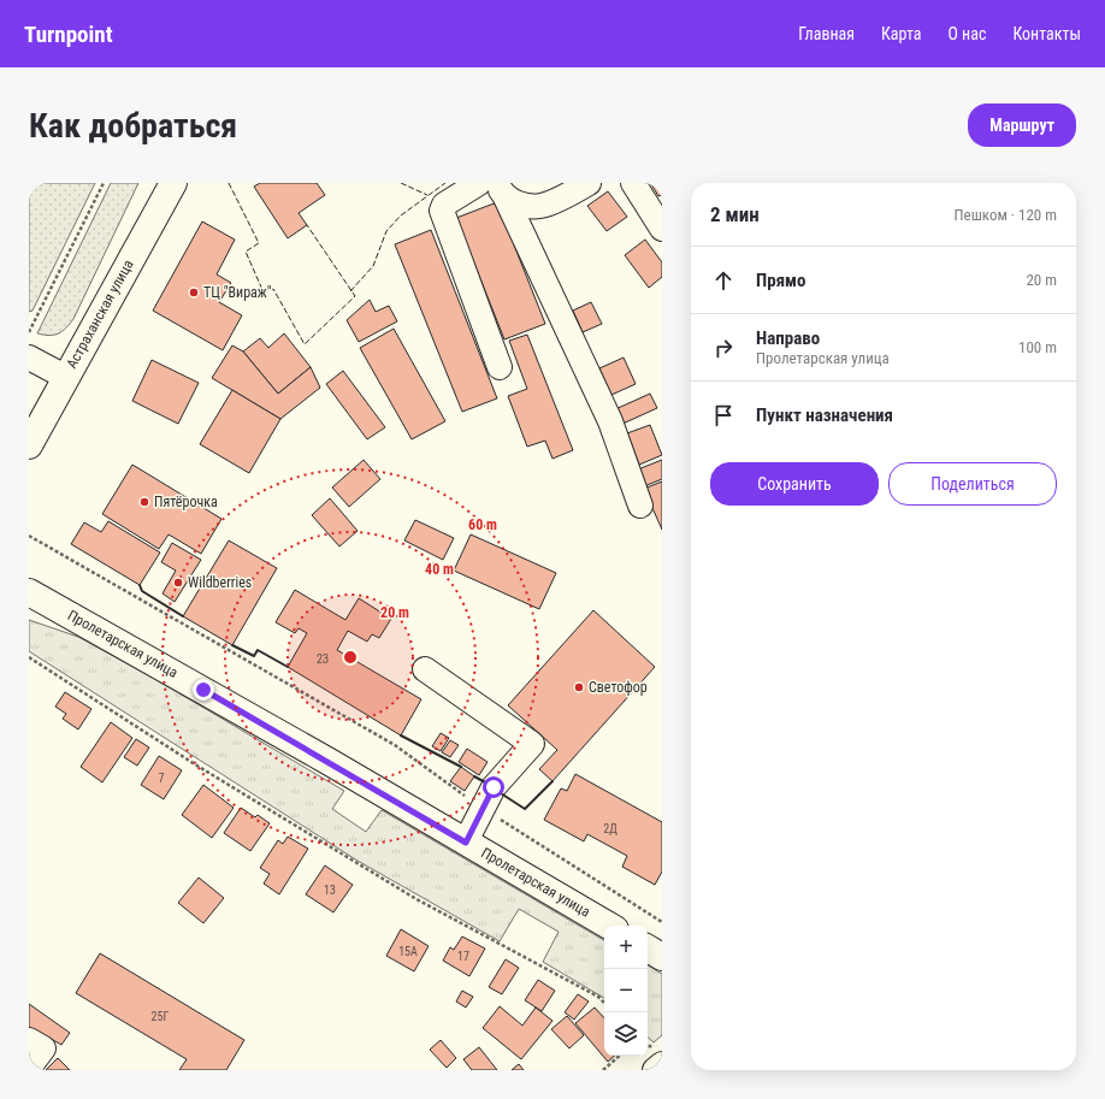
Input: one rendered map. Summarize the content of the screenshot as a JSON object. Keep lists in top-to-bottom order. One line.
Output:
{"streets":{"main road":["Астраханская улица","Пролетарская улица"]},"places":["ТЦ \"Вираж\"","Пятёрочка","Wildberries","Светофор"],"house_numbers":["2З","7","2Д","13","15А","17","25Г"],"page":{"header":"Turnpoint","nav":["Главная","Карта","О нас","Контакты"],"buttons":["Маршрут",["Сохранить","Поделиться"]],"title":"Как добраться","heading":["2 мин","Пешком · 120 m"],"list":[["Прямо","20 m"],["Направо","Пролетарская улица","100 m"],"Пункт назначения"],"map_buttons":["+","−"]},"rings":["60 m","40 m","20 m"]}
